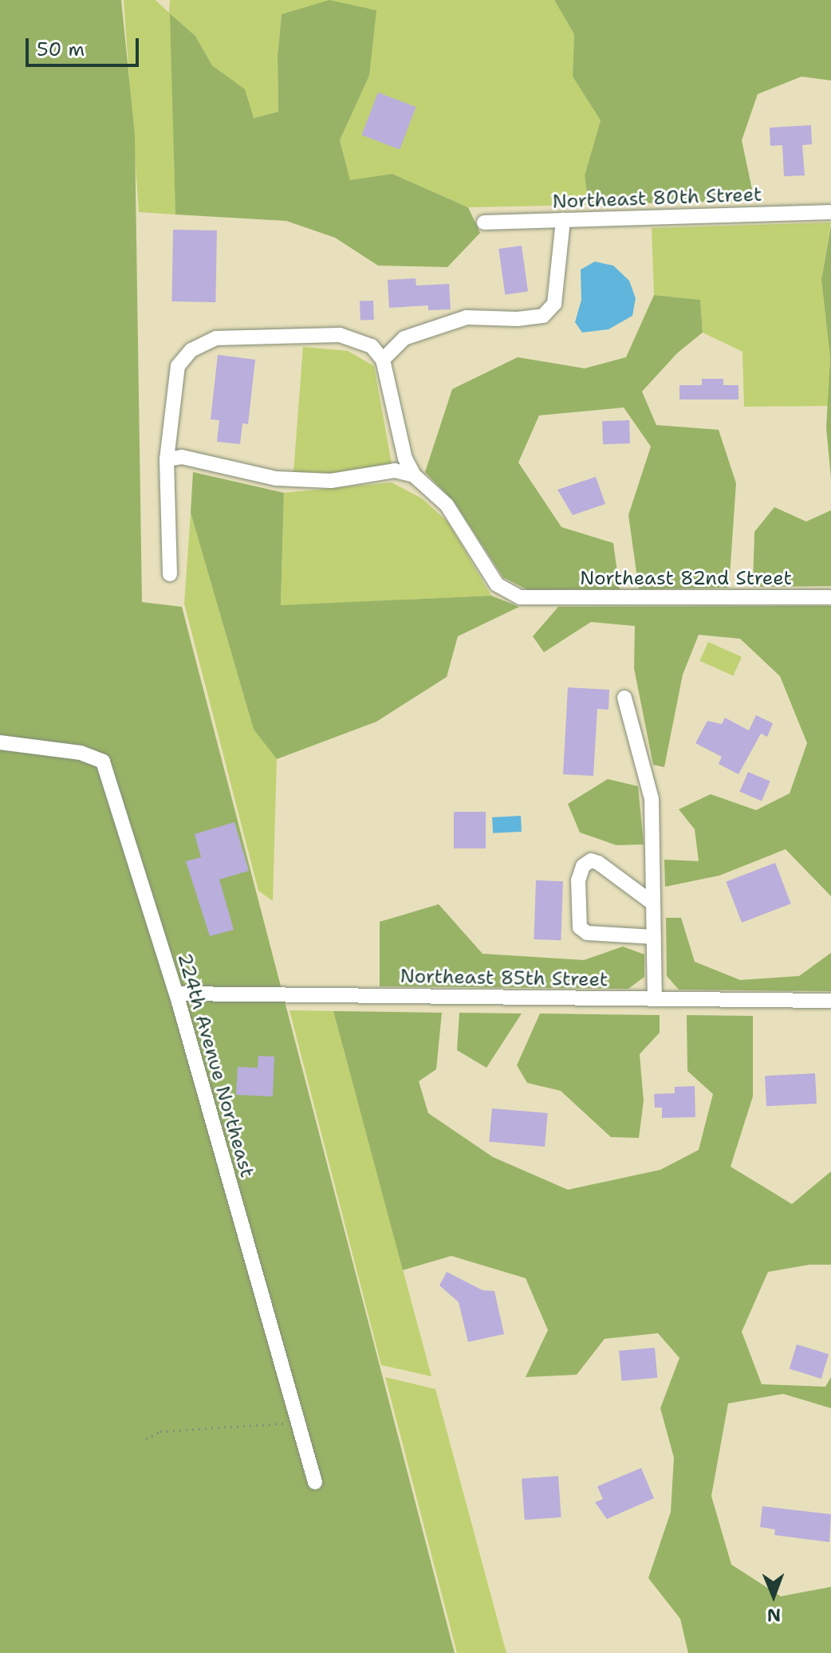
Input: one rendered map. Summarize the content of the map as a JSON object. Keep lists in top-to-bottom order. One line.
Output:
{"streets":{"street":["Northeast 80th Street","Northeast 82nd Street","Northeast 85th Street","224th Avenue Northeast"]},"crossings":[["Northeast 85th Street","224th Avenue Northeast"]],"scale_bar":"50 m","north":"bottom"}
